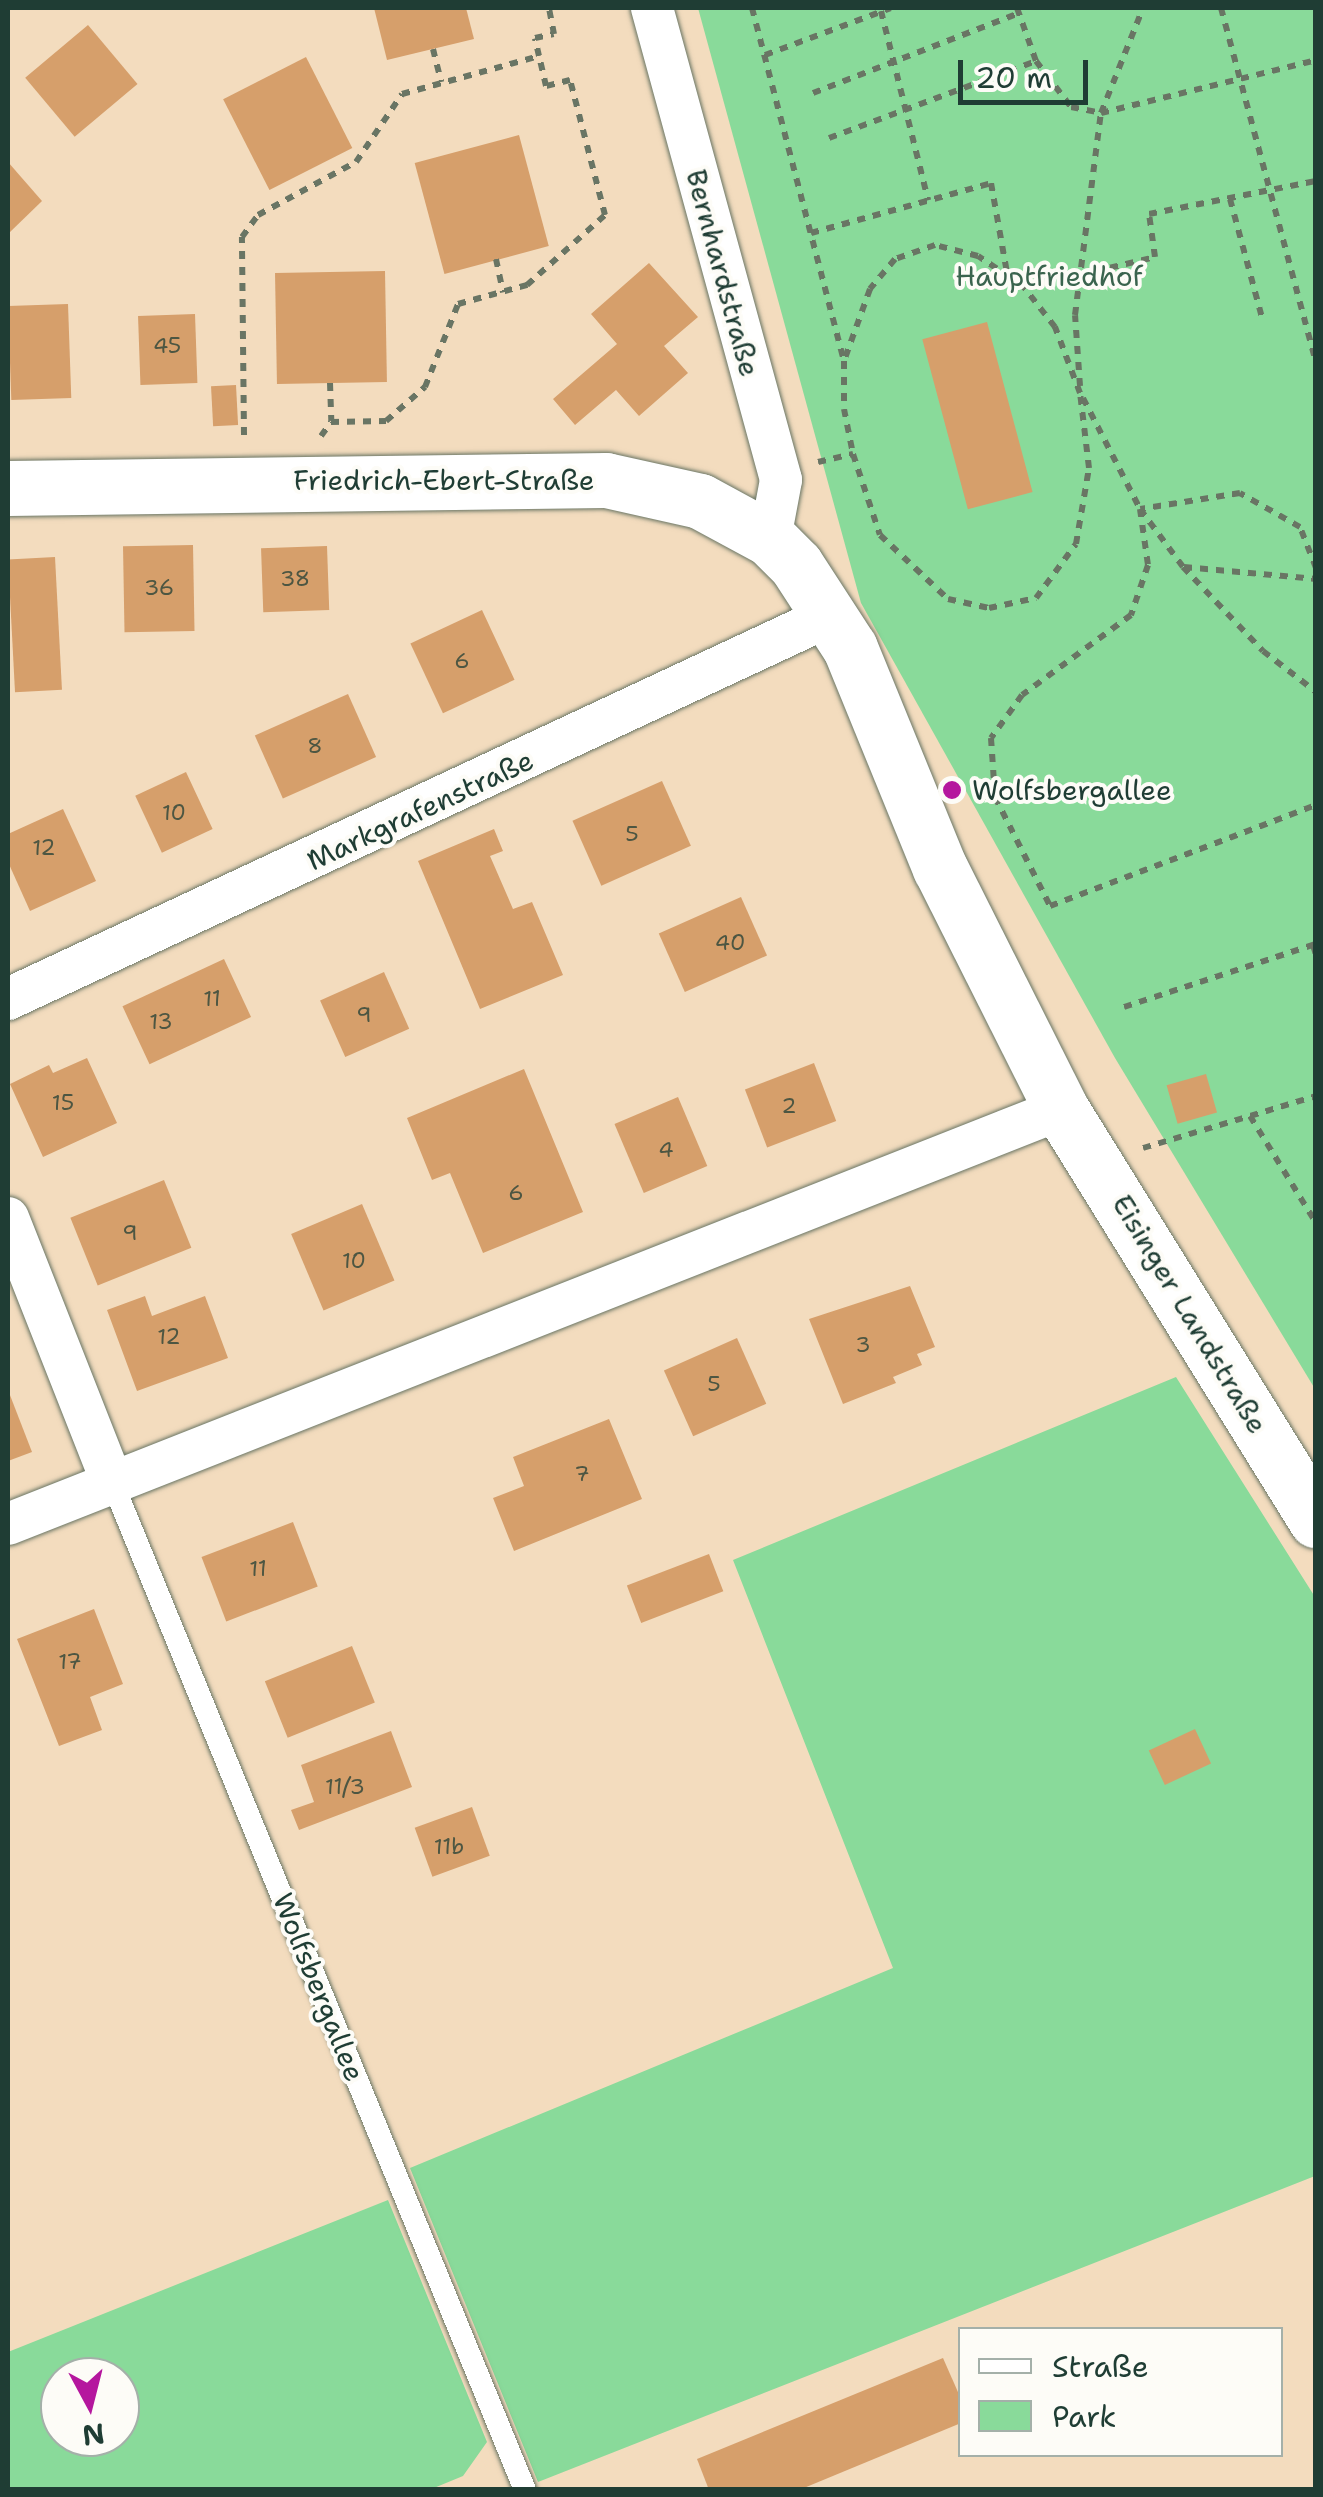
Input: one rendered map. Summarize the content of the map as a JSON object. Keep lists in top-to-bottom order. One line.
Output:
{"streets":{"main road":["Friedrich-Ebert-Straße","Eisinger Landstraße"],"street":["Bernhardstraße","Markgrafenstraße"],"lane":["Wolfsbergallee"]},"crossings":[["Bernhardstraße","Friedrich-Ebert-Straße"],["Friedrich-Ebert-Straße","Markgrafenstraße"]],"parks":["Hauptfriedhof"],"places":["Wolfsbergallee"],"house_numbers":["45","38","36","6","8","10","5","12","40","11","9","13","15","2","4","6","9","10","12","3","5","7","11","17","11/3","11b"],"legend":["Straße","Park"],"scale_bar":"20 m","north":"bottom"}
